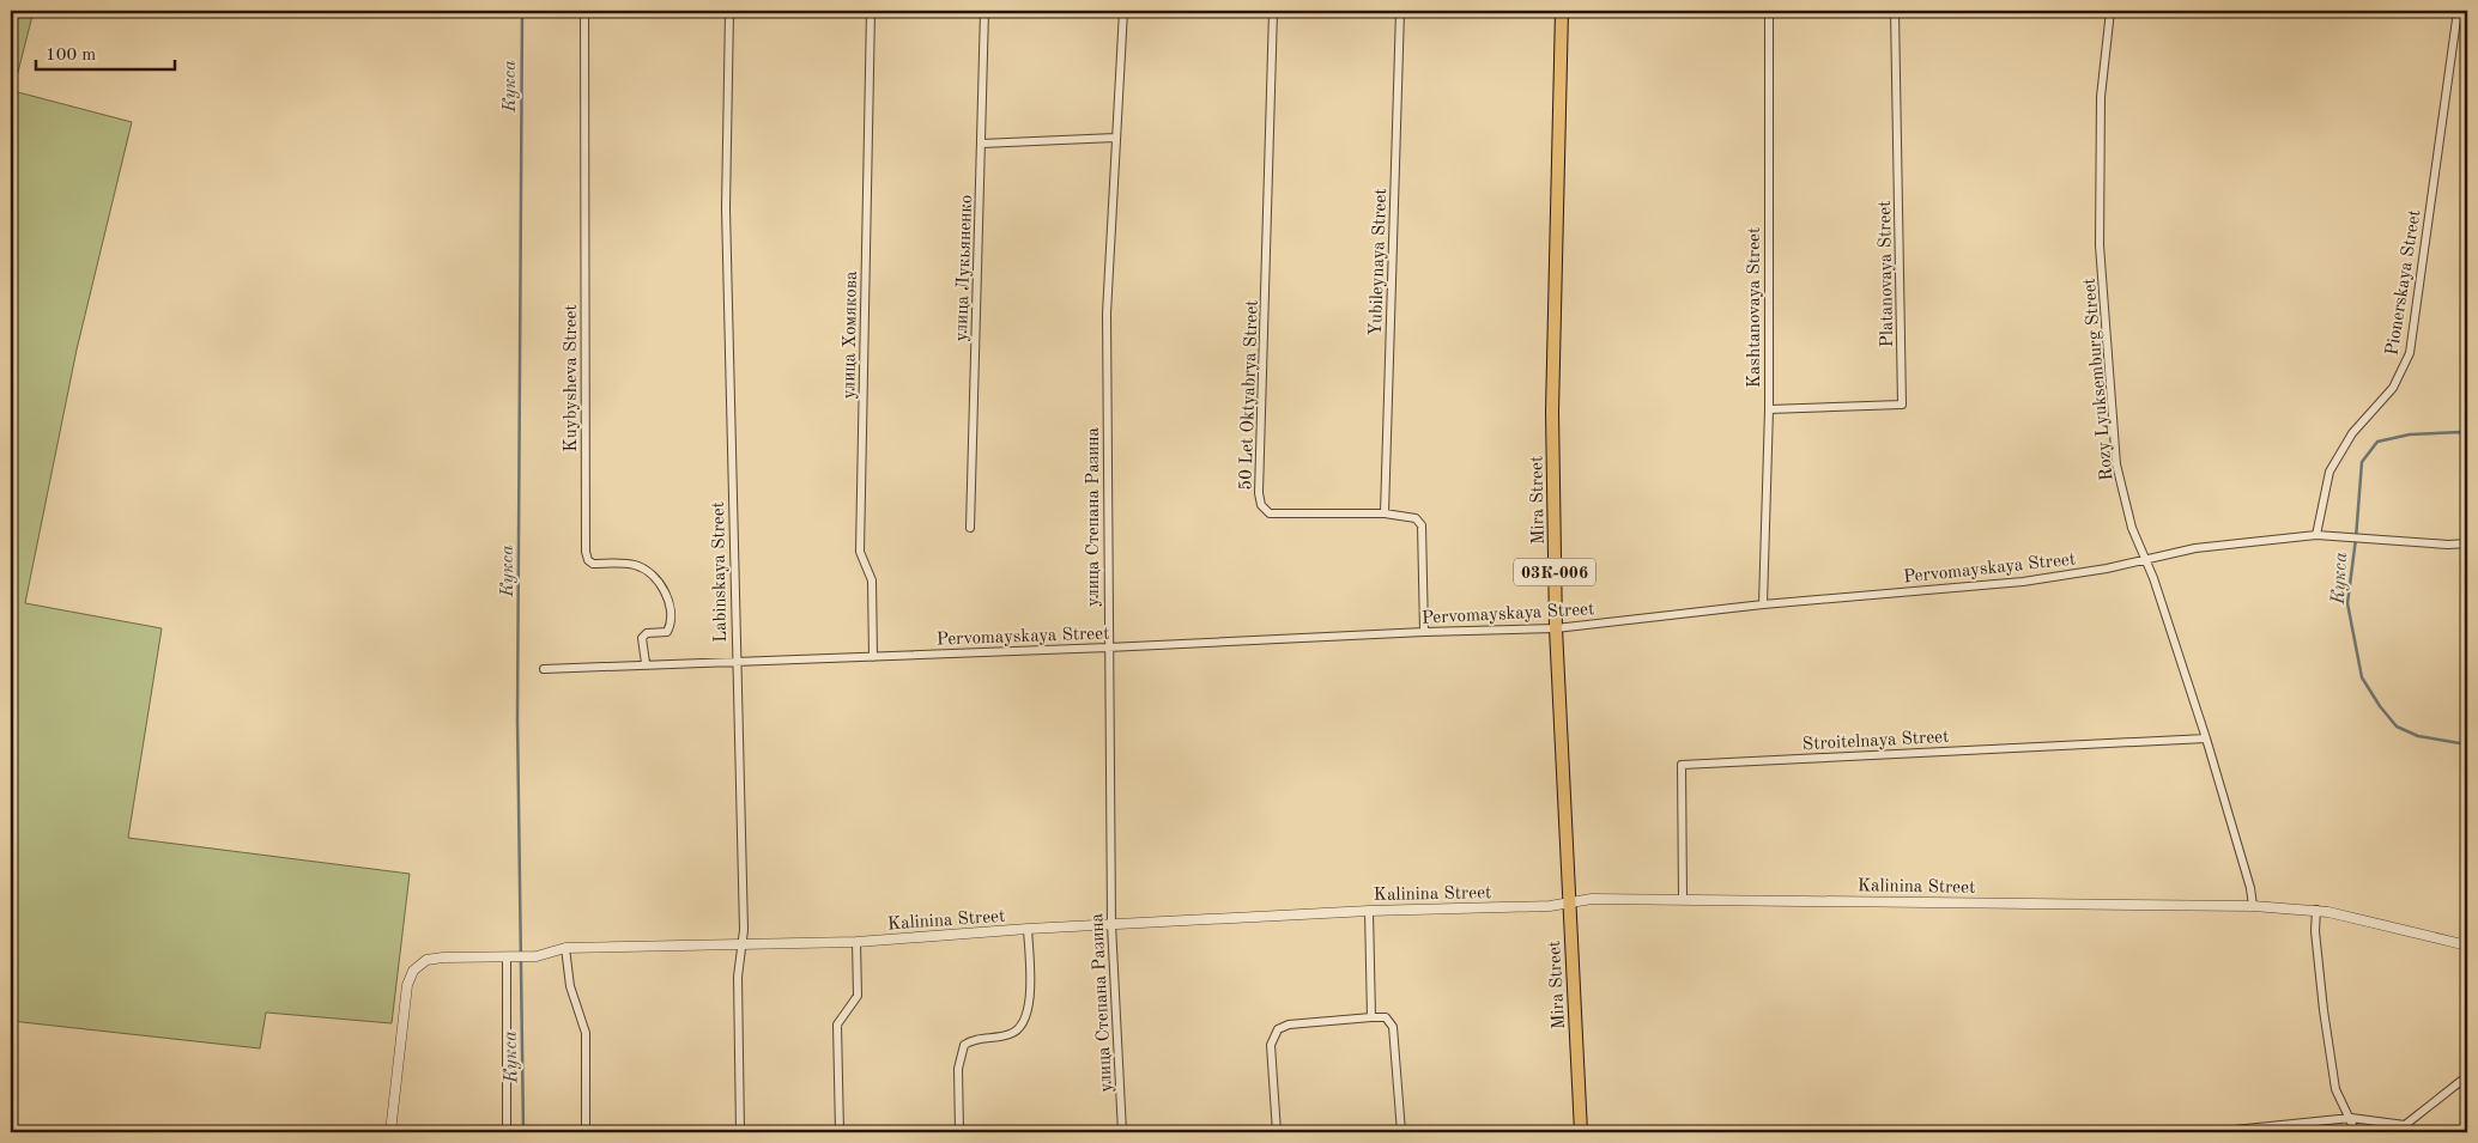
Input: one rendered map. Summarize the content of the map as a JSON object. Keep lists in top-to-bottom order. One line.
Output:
{"streets":{"main road":["Mira Street","03К-006"],"street":["Yubileynaya Street","улица Лукьяненко","Platanovaya Street","Pionerskaya Street","Kashtanovaya Street","улица Хомякова","Kuybysheva Street","Rozy Lyuksemburg Street","50 Let Oktyabrya Street","улица Степана Разина","Pervomayskaya Street","Labinskaya Street","Stroitelnaya Street","Kalinina Street"]},"crossings":[["Yubileynaya Street","50 Let Oktyabrya Street"],["Platanovaya Street","Kashtanovaya Street"],["Pionerskaya Street","Pervomayskaya Street"],["Kashtanovaya Street","Pervomayskaya Street"],["улица Хомякова","Pervomayskaya Street"],["Kuybysheva Street","Pervomayskaya Street"],["Rozy Lyuksemburg Street","Pervomayskaya Street"],["Rozy Lyuksemburg Street","Stroitelnaya Street"],["Rozy Lyuksemburg Street","Kalinina Street"],["50 Let Oktyabrya Street","Pervomayskaya Street"],["Mira Street","Pervomayskaya Street"],["Mira Street","Kalinina Street"],["улица Степана Разина","Pervomayskaya Street"],["улица Степана Разина","Kalinina Street"],["Pervomayskaya Street","Labinskaya Street"],["Labinskaya Street","Kalinina Street"],["Stroitelnaya Street","Kalinina Street"]],"water":["Кукса"],"scale_bar":"100 m"}
